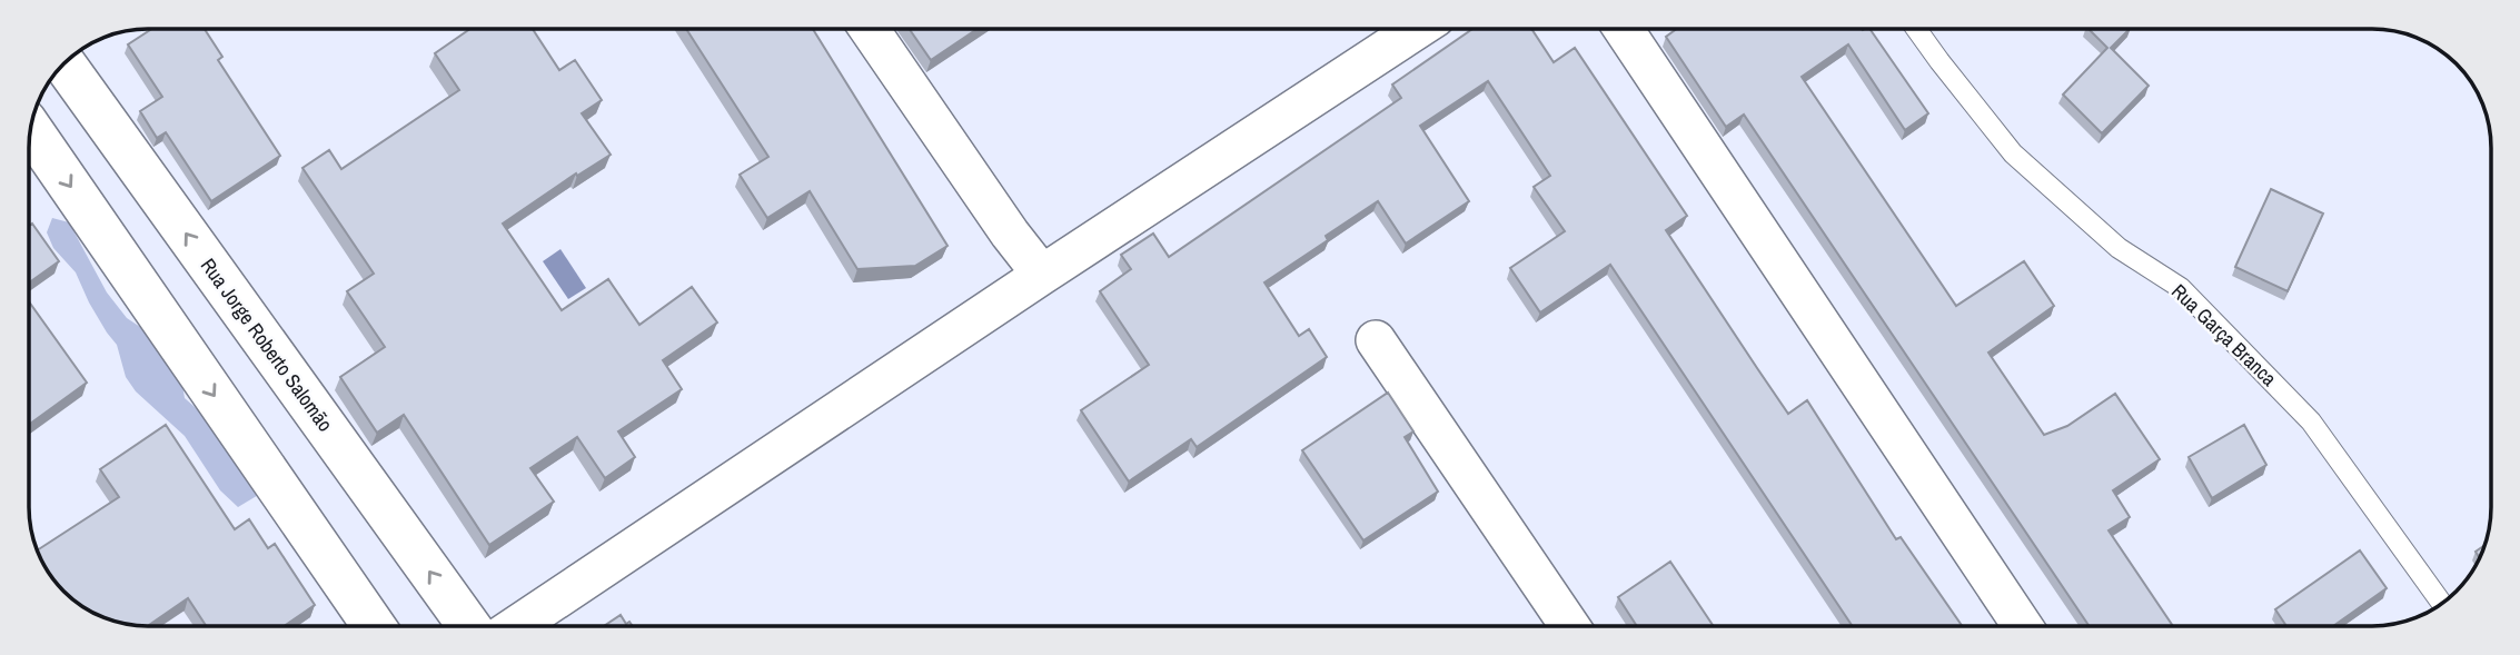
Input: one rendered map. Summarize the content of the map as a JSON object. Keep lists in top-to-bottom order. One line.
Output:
{"streets":{"main road":["Rua Jorge Roberto Salomão"],"lane":["Rua Garça Branca"]}}
